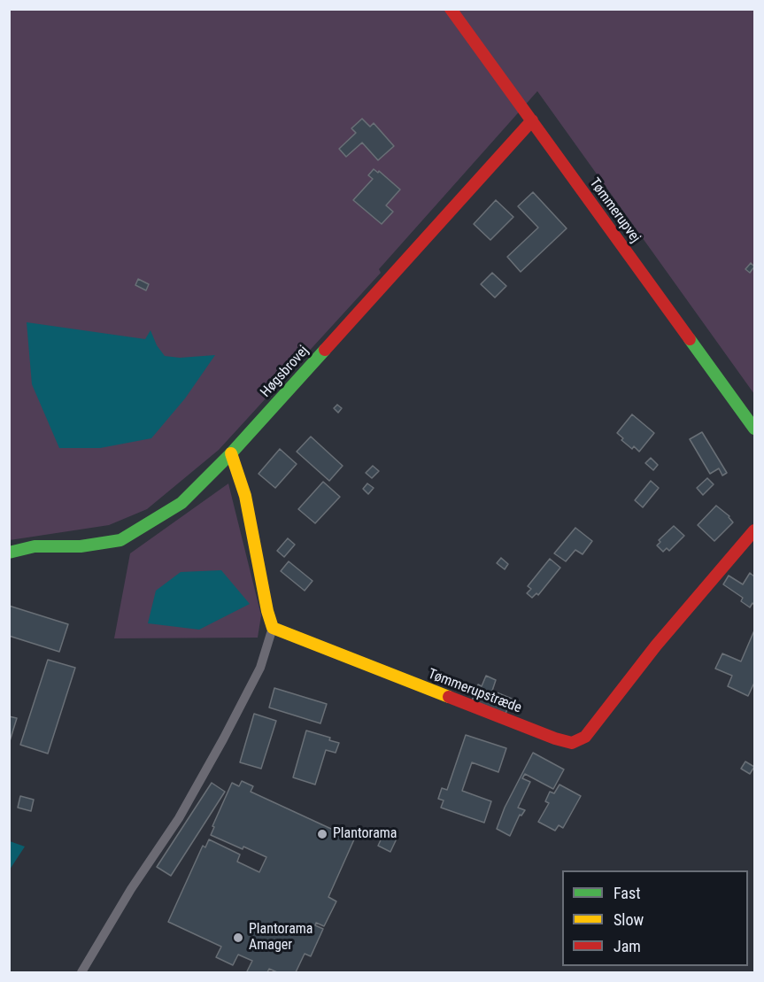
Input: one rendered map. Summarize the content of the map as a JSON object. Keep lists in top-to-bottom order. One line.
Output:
{"streets":{"street":["Tømmerupvej","Høgsbrovej","Tømmerupstræde"]},"crossings":[["Tømmerupvej","Høgsbrovej"]],"places":["Plantorama","Plantorama Amager"],"legend":["Fast","Slow","Jam"]}
